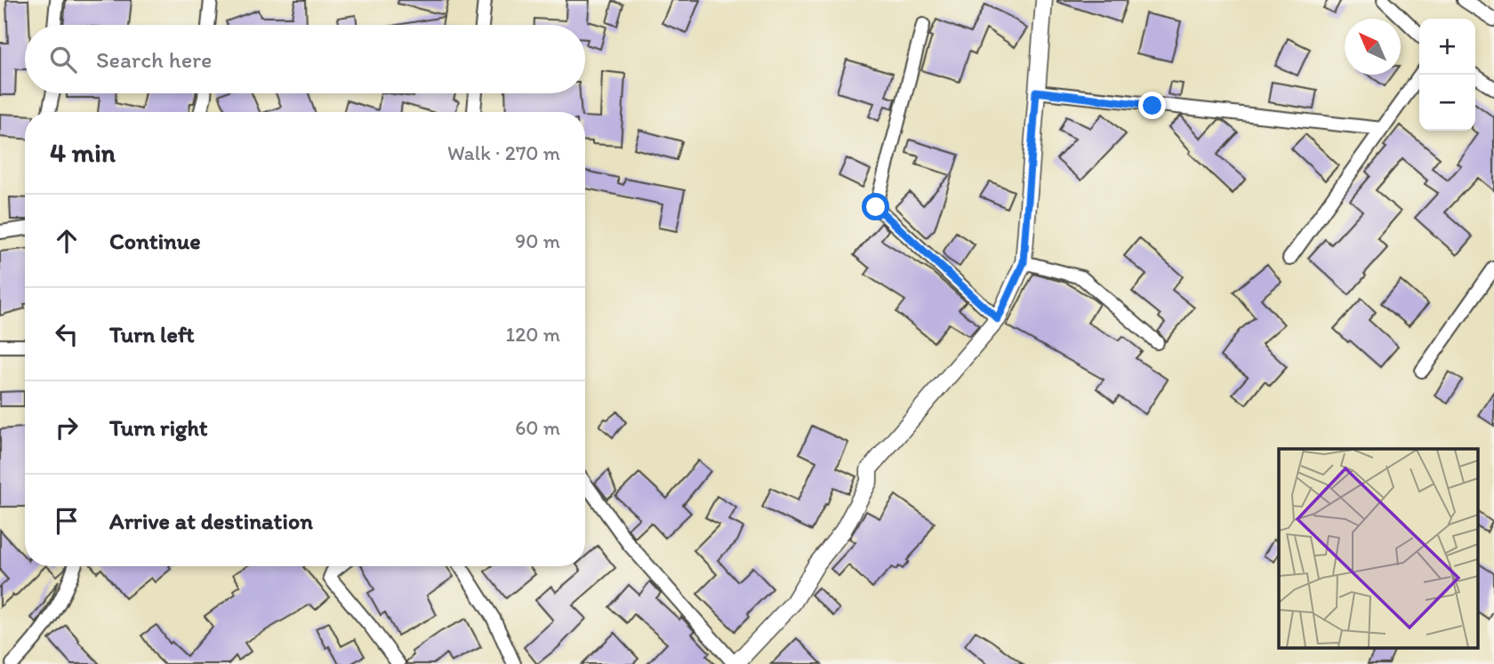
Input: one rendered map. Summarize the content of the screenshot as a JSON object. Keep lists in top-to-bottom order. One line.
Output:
{"north":"top left","page":{"map_buttons":["+","−"],"search":"Search here","heading":["4 min","Walk · 270 m"],"list":[["Continue","90 m"],["Turn left","120 m"],["Turn right","60 m"],"Arrive at destination"]}}
